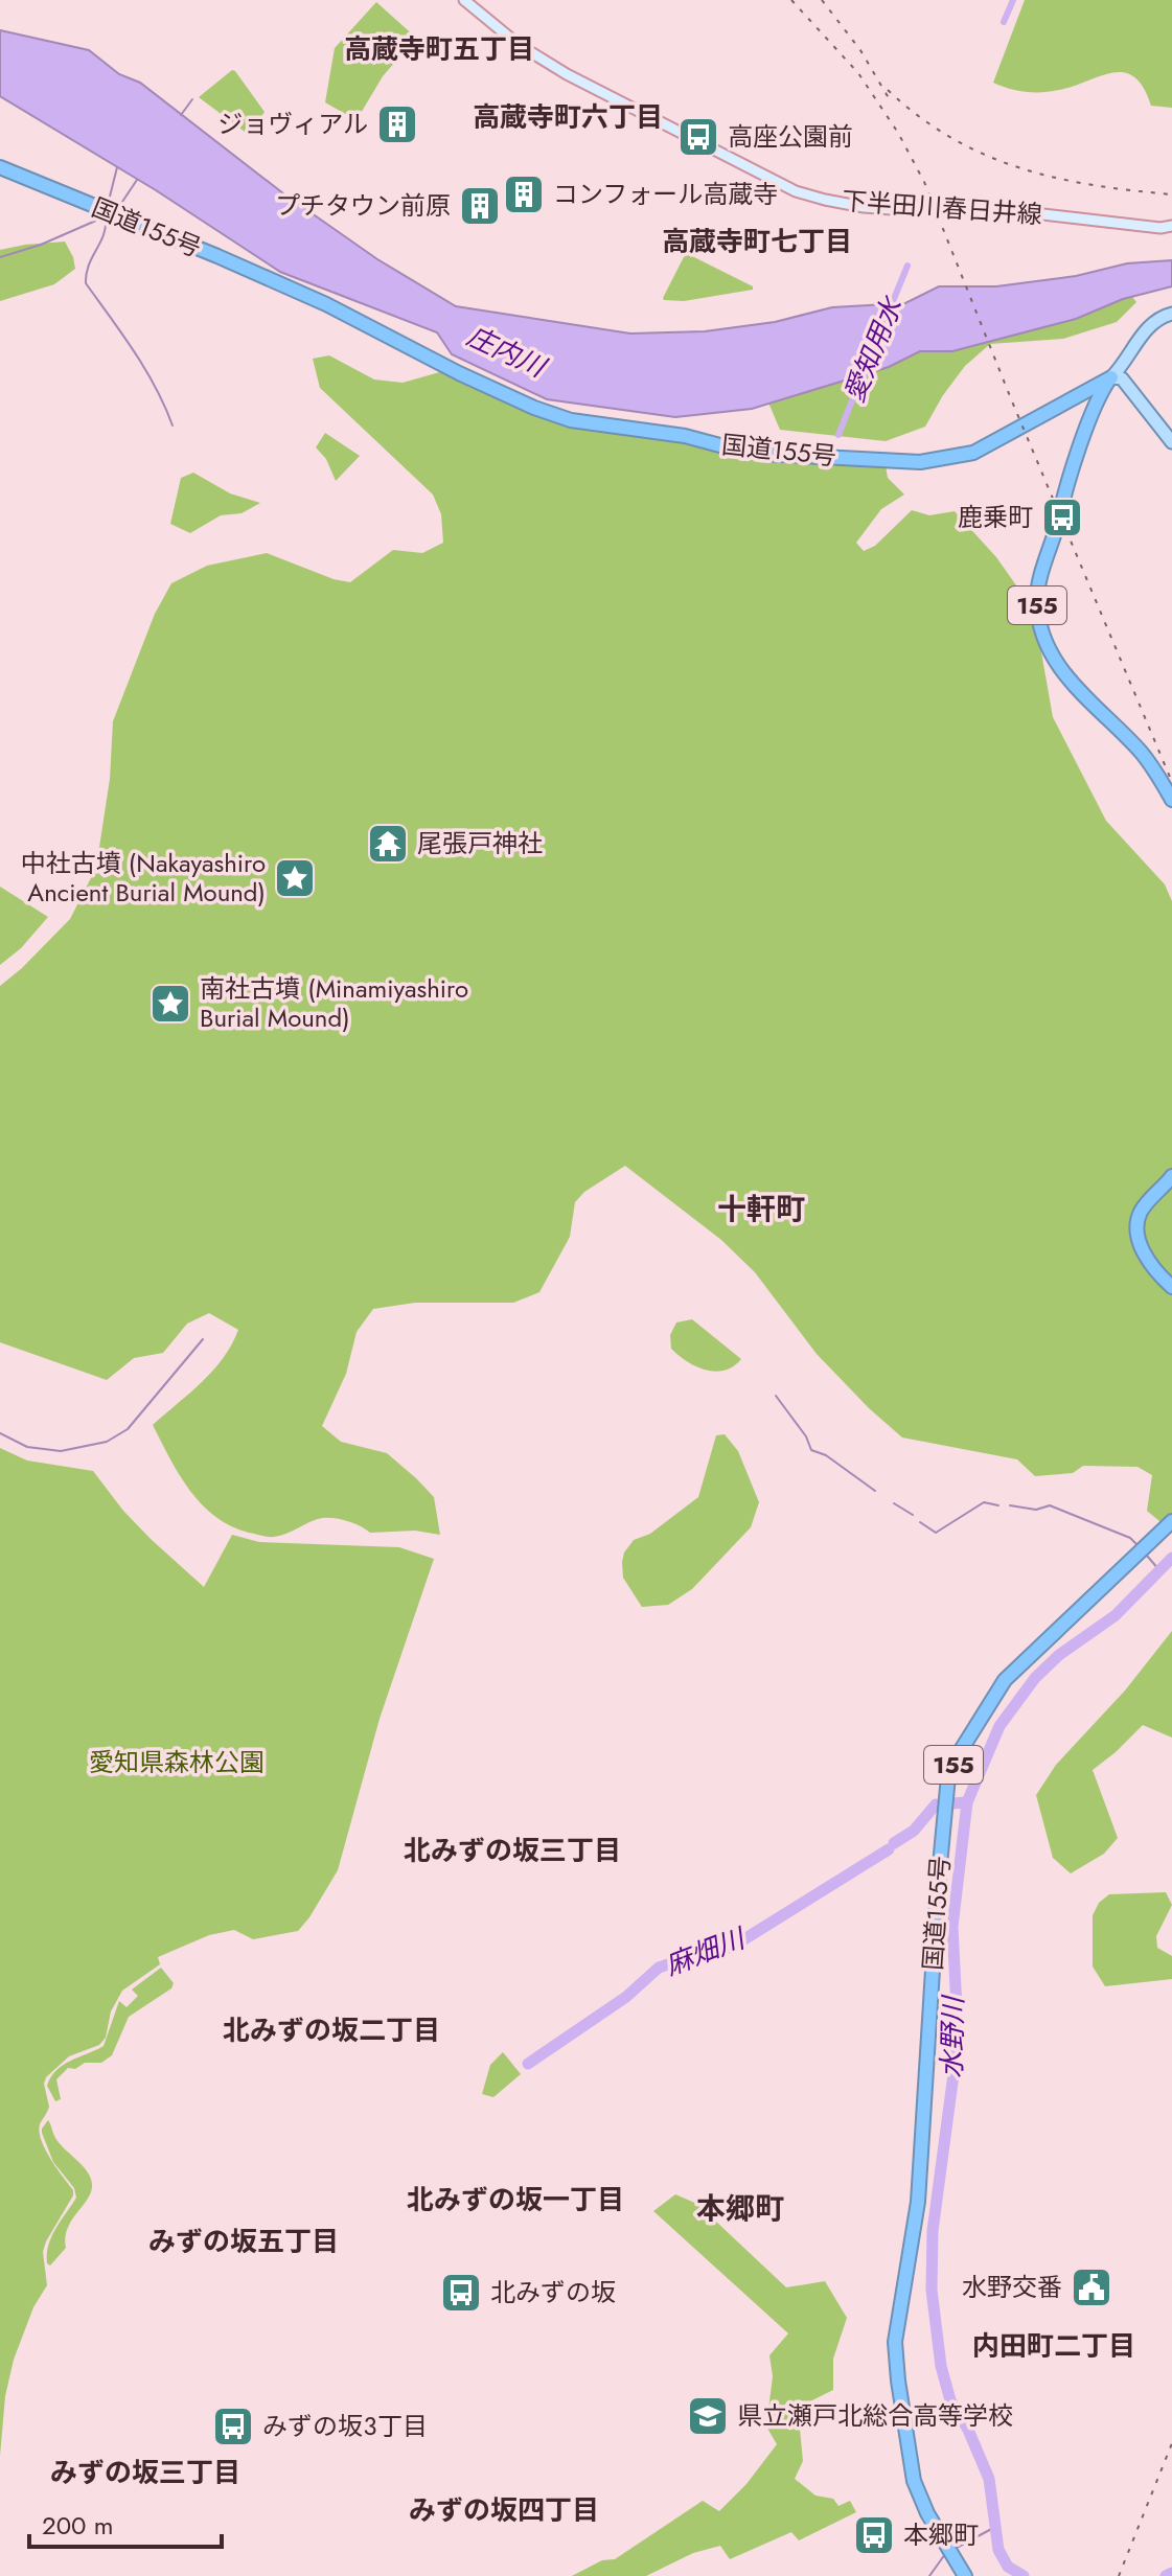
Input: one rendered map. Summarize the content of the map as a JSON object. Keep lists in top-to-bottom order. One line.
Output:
{"streets":{"highway":["国道155号","155"],"main road":["下半田川春日井線"]},"crossings":[["国道155号","155"]],"districts":["高蔵寺町五丁目","高蔵寺町六丁目","高蔵寺町七丁目","十軒町","北みずの坂三丁目","北みずの坂二丁目","北みずの坂一丁目","本郷町","みずの坂五丁目","内田町二丁目","みずの坂三丁目","みずの坂四丁目"],"water":["愛知用水","庄内川","麻畑川","水野川"],"parks":["愛知県森林公園"],"places":{"building":["ジョヴィアル","コンフォール高蔵寺","プチタウン前原"],"bus stop":["高座公園前","鹿乗町","北みずの坂","みずの坂３丁目","本郷町"],"temple":["尾張戸神社"],"place":["中社古墳 (Nakayashiro Ancient Burial Mound)","南社古墳 (Minamiyashiro Burial Mound)"],"public building":["水野交番"],"school or university":["県立瀬戸北総合高等学校"]},"scale_bar":"200 m"}
